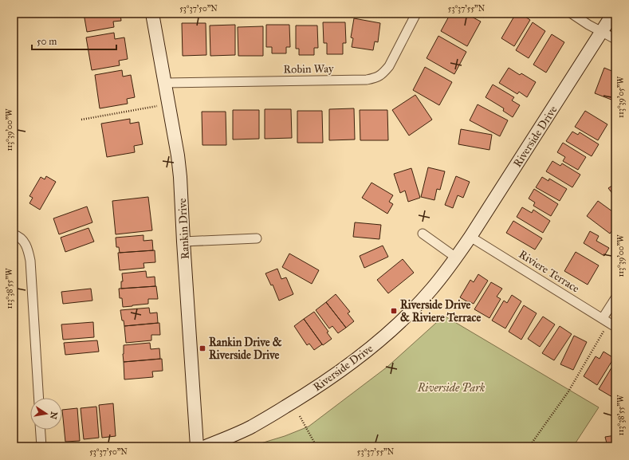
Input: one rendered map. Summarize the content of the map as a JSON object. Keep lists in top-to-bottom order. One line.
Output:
{"streets":{"street":["Robin Way","Riverside Drive","Rankin Drive","Riviere Terrace"]},"crossings":[["Robin Way","Rankin Drive"],["Riverside Drive","Riviere Terrace"]],"parks":["Riverside Park"],"places":{"transit":["Riverside Drive & Riviere Terrace","Rankin Drive & Riverside Drive"]},"scale_bar":"50 m","north":"right","coordinates":["53°37'50\"N","53°37'55\"N","113°39'05\"W","113°39'00\"W","113°38'55\"W"]}
